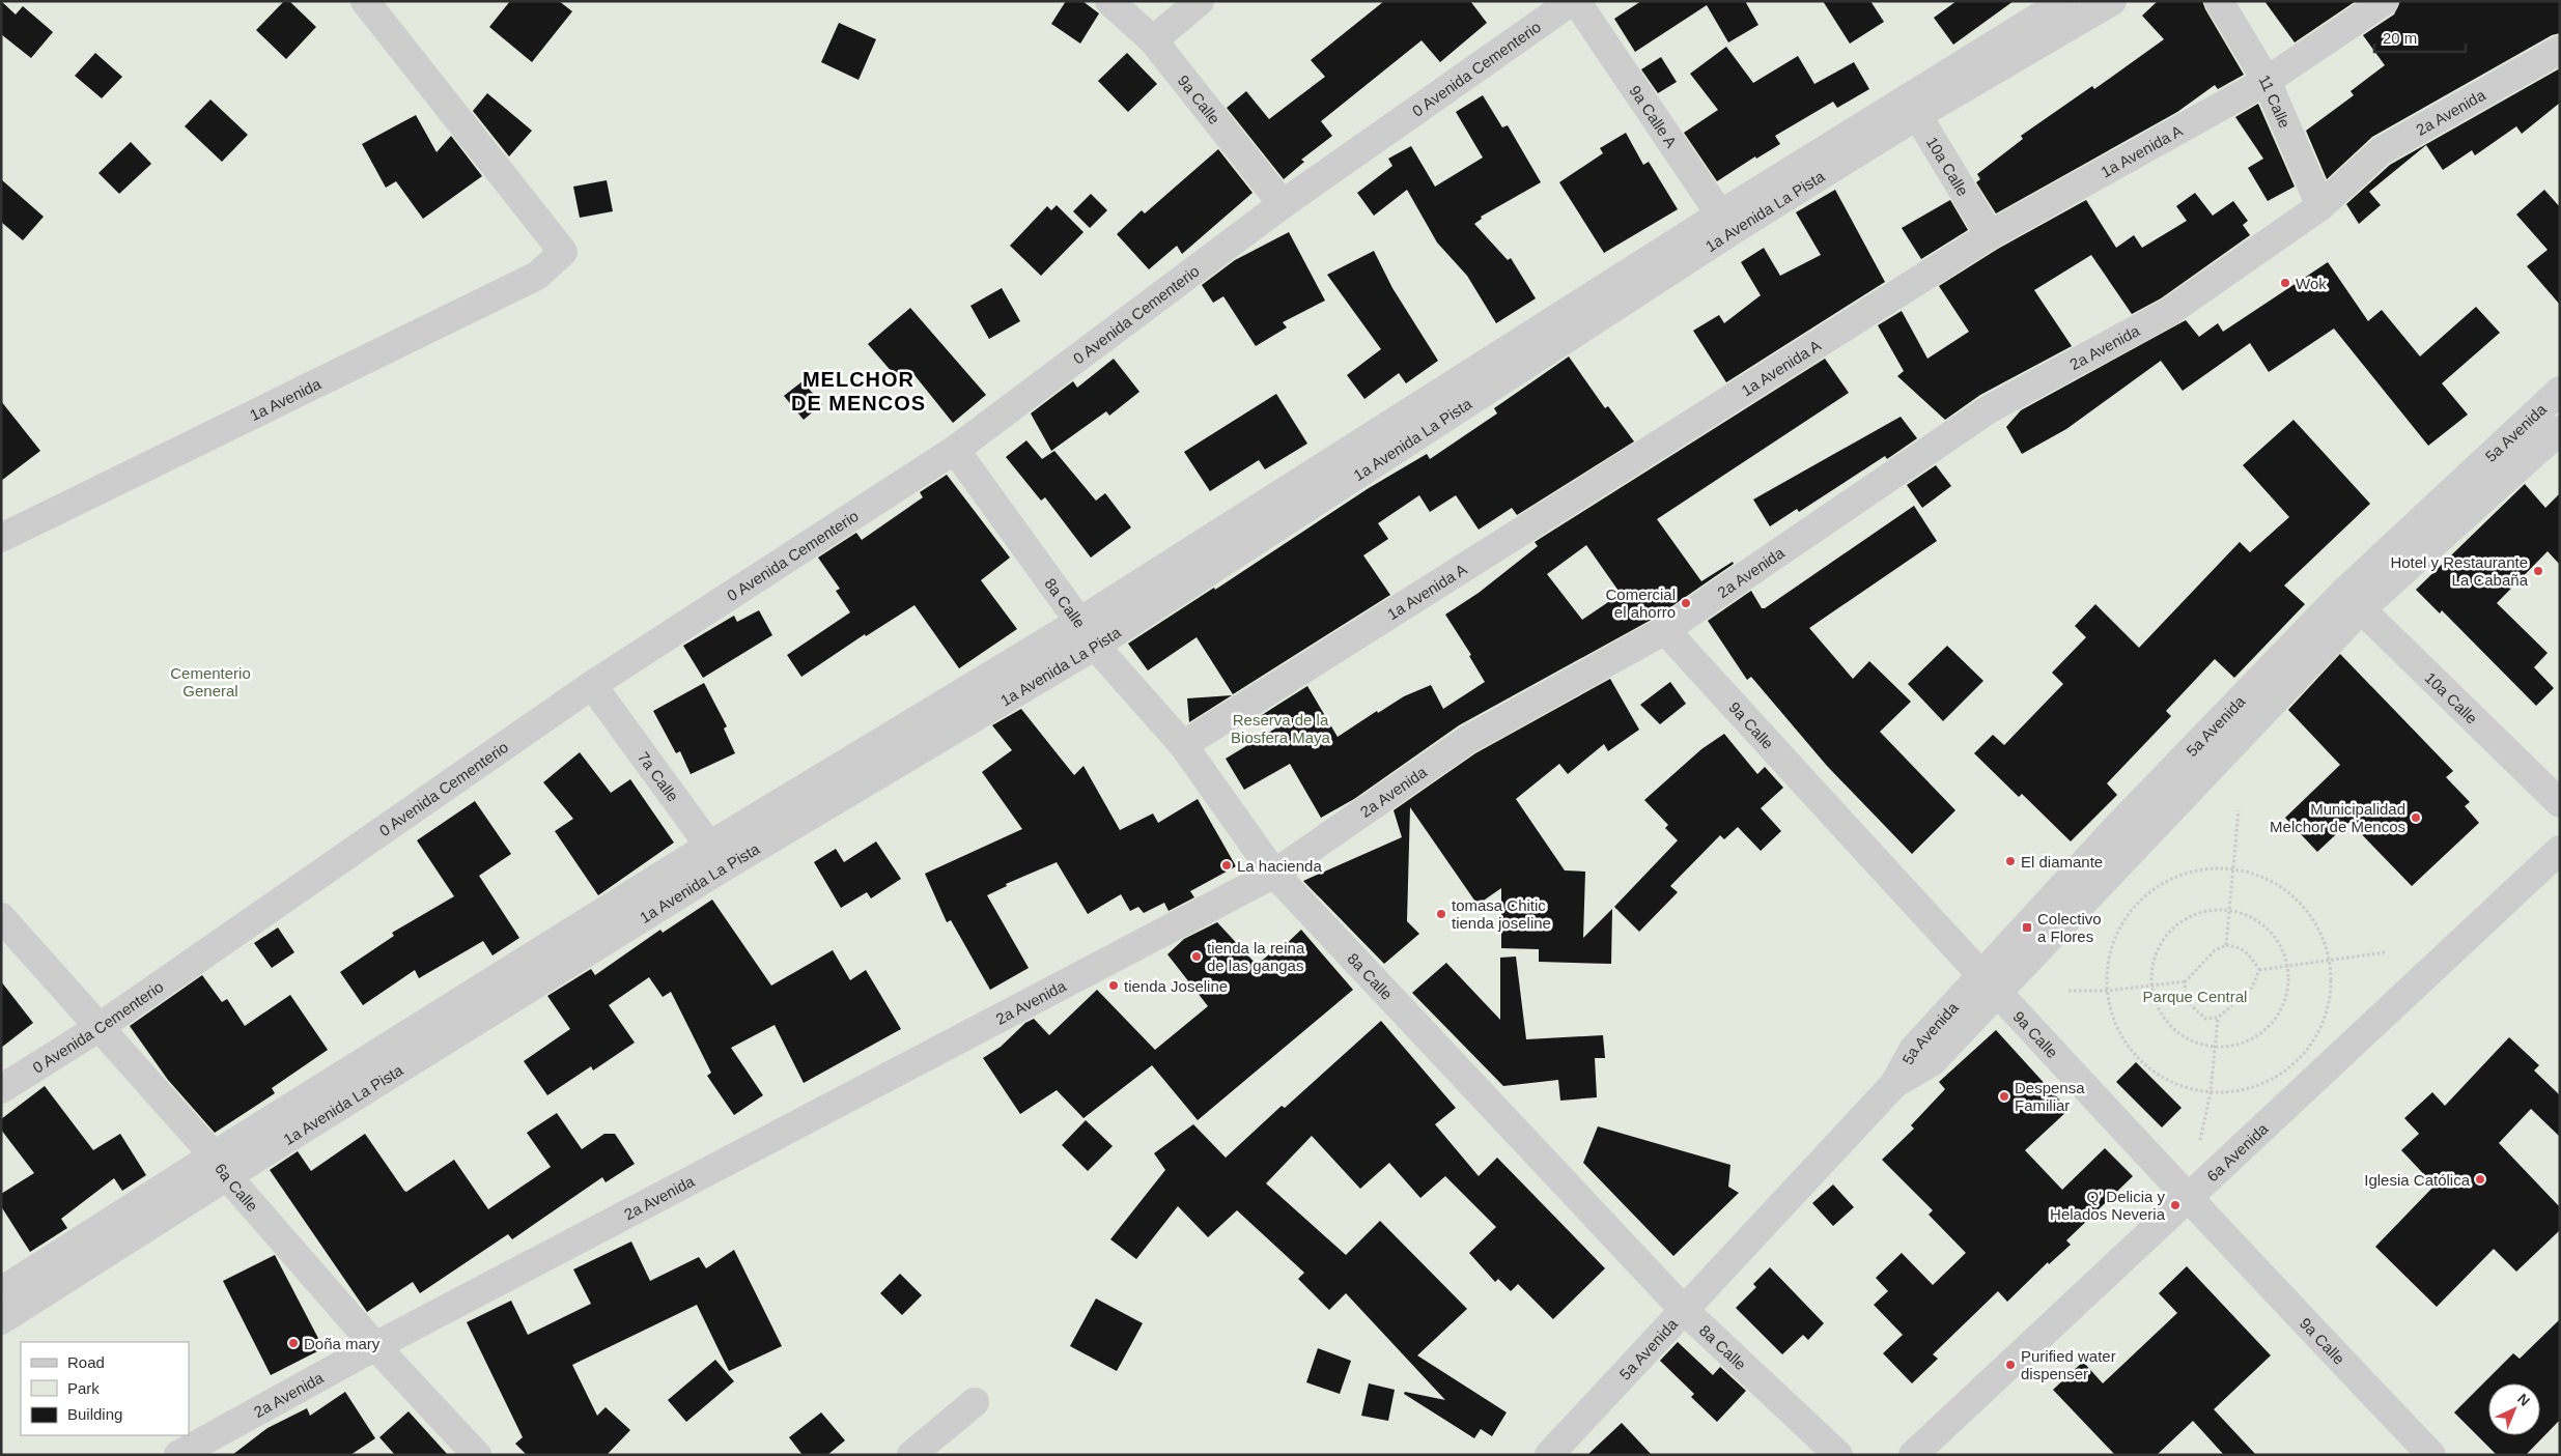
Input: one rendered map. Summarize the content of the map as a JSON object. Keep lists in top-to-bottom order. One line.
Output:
{"streets":{"street":["0 Avenida Cementerio","9a Calle","11 Calle","2a Avenida","9a Calle A","1a Avenida A","10a Calle","1a Avenida La Pista","1a Avenida","5a Avenida","8a Calle","7a Calle","6a Avenida","6a Calle"]},"crossings":[["0 Avenida Cementerio","9a Calle"],["0 Avenida Cementerio","8a Calle"],["0 Avenida Cementerio","7a Calle"],["0 Avenida Cementerio","6a Calle"],["9a Calle","2a Avenida"],["9a Calle","5a Avenida"],["9a Calle","6a Avenida"],["11 Calle","2a Avenida"],["11 Calle","1a Avenida A"],["2a Avenida","8a Calle"],["2a Avenida","6a Calle"],["9a Calle A","1a Avenida La Pista"],["1a Avenida A","10a Calle"],["1a Avenida A","8a Calle"],["10a Calle","1a Avenida La Pista"],["10a Calle","5a Avenida"],["1a Avenida La Pista","8a Calle"],["1a Avenida La Pista","7a Calle"],["1a Avenida La Pista","6a Calle"],["5a Avenida","8a Calle"]],"districts":["MELCHOR DE MENCOS"],"parks":["Cementerio General","Reserva de la Biosfera Maya","Parque Central"],"places":{"other":["Wok","Hotel y Restaurante La Cabaña","Comercial el ahorro","Municipalidad Melchor de Mencos","El diamante","La hacienda","tomasa Chitic tienda joseline","tienda la reina de las gangas","tienda Joseline","Despensa Familiar","Iglesia Católica","Q' Delicia y Helados Neveria","Doña mary","Purified water dispenser"],"transit":["Colectivo a Flores"]},"legend":["Road","Park","Building"],"scale_bar":"20 m","north":"top right"}
